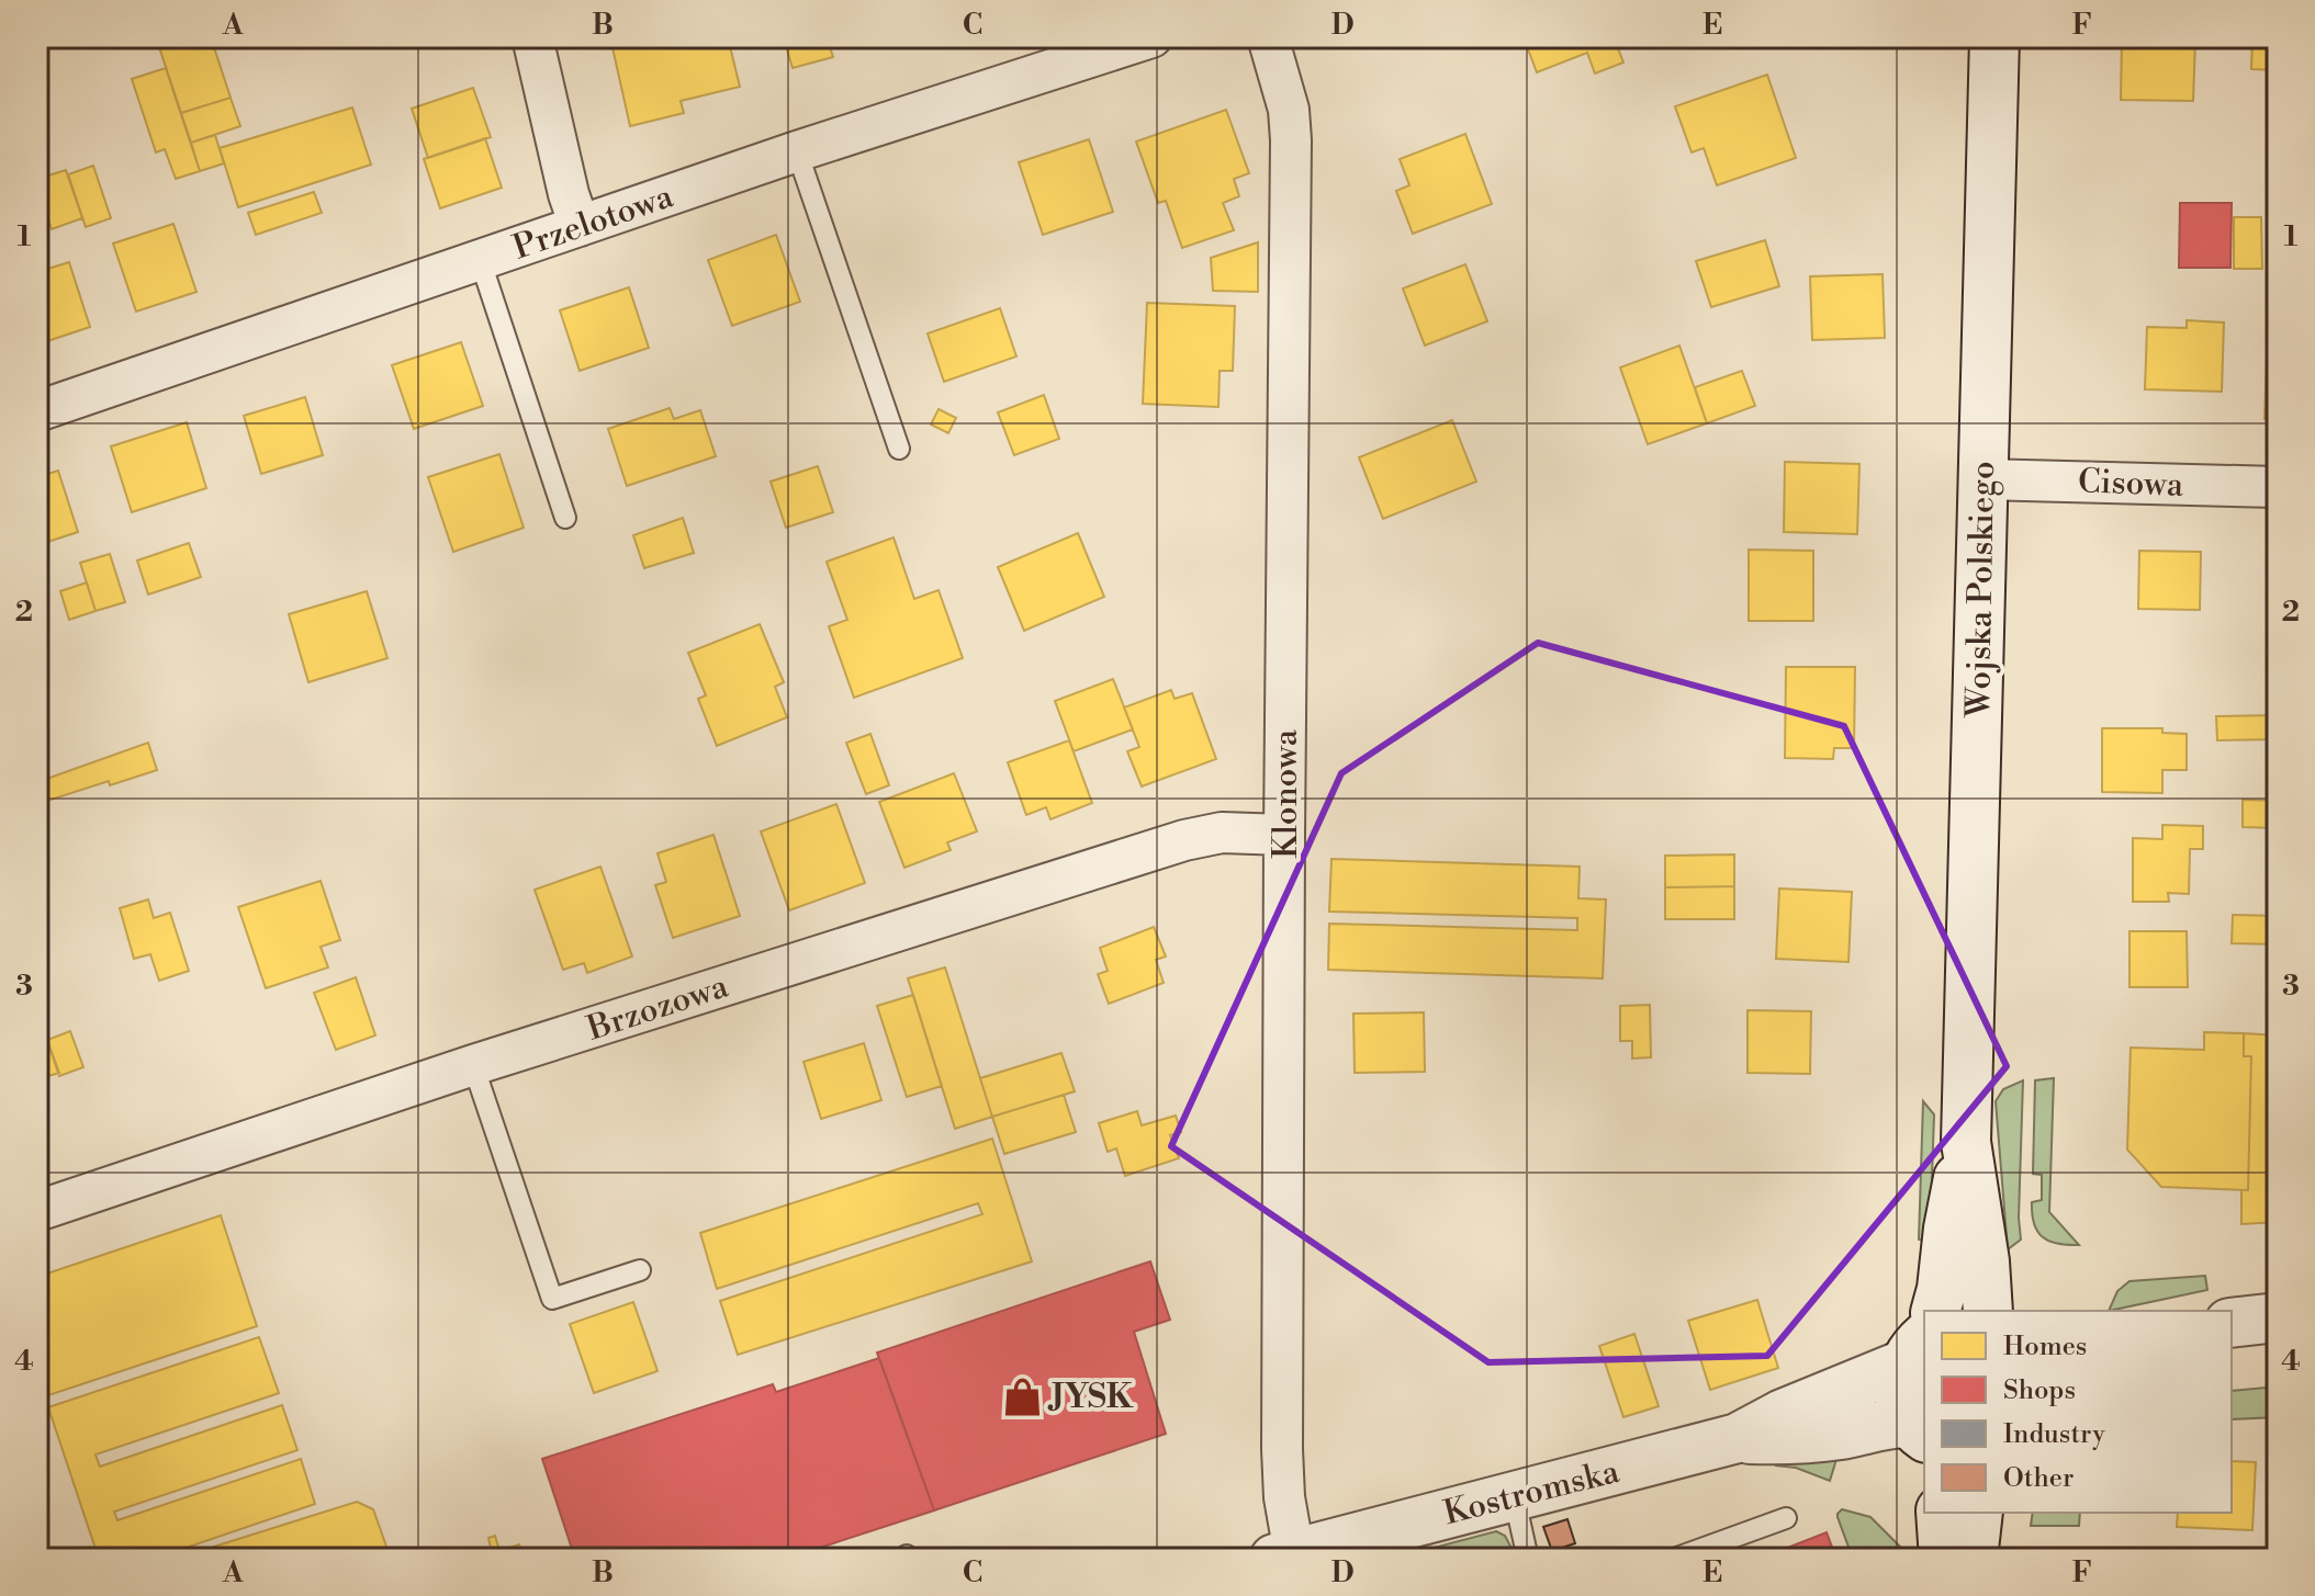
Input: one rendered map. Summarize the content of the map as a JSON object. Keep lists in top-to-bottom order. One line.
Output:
{"streets":{"main road":["Wojska Polskiego","Kostromska"],"street":["Przelotowa","Cisowa","Klonowa","Brzozowa"]},"crossings":[["Cisowa","Wojska Polskiego"],["Klonowa","Brzozowa"],["Klonowa","Kostromska"]],"places":{"shop":["JYSK"]},"legend":["Homes","Shops","Industry","Other"],"grid":{"columns":["A","B","C","D","E","F"],"rows":["1","2","3","4"]}}
